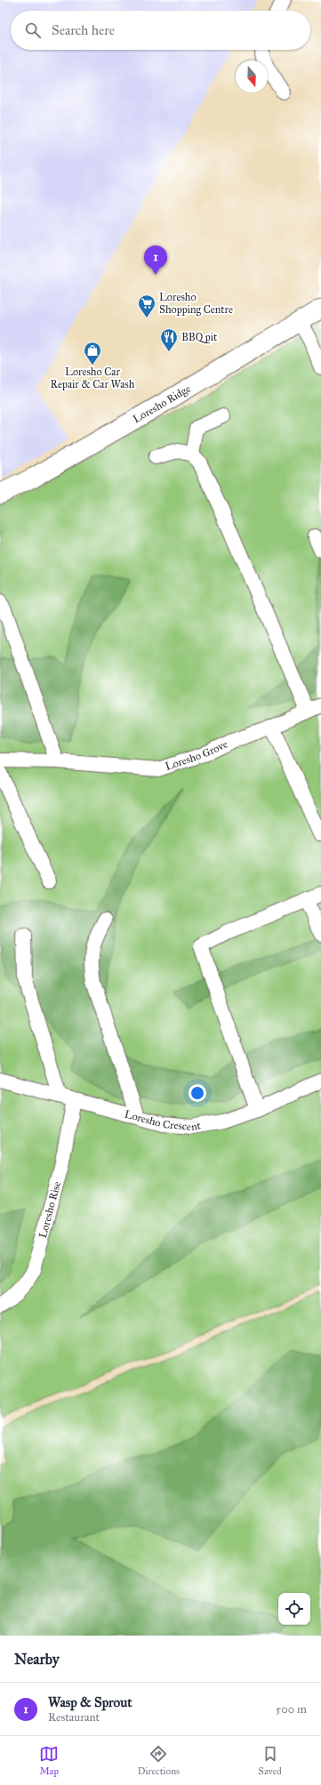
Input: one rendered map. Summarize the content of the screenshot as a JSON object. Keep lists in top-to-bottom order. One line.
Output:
{"streets":{"main road":["Loresho Ridge"],"street":["Loresho Grove","Loresho Crescent","Loresho Rise"]},"crossings":[["Loresho Crescent","Loresho Rise"]],"places":{"supermarket":["Loresho Shopping Centre"],"restaurant":["BBQ pit"],"shop":["Loresho Car Repair & Car Wash"]},"north":"bottom","page":{"search":"Search here","pins":"1","heading":"Nearby","list":[{"mark":"1","name":"Wasp & Sprout","note":"Restaurant","value":"500 m"}],"nav":["Map","Directions","Saved"]}}
